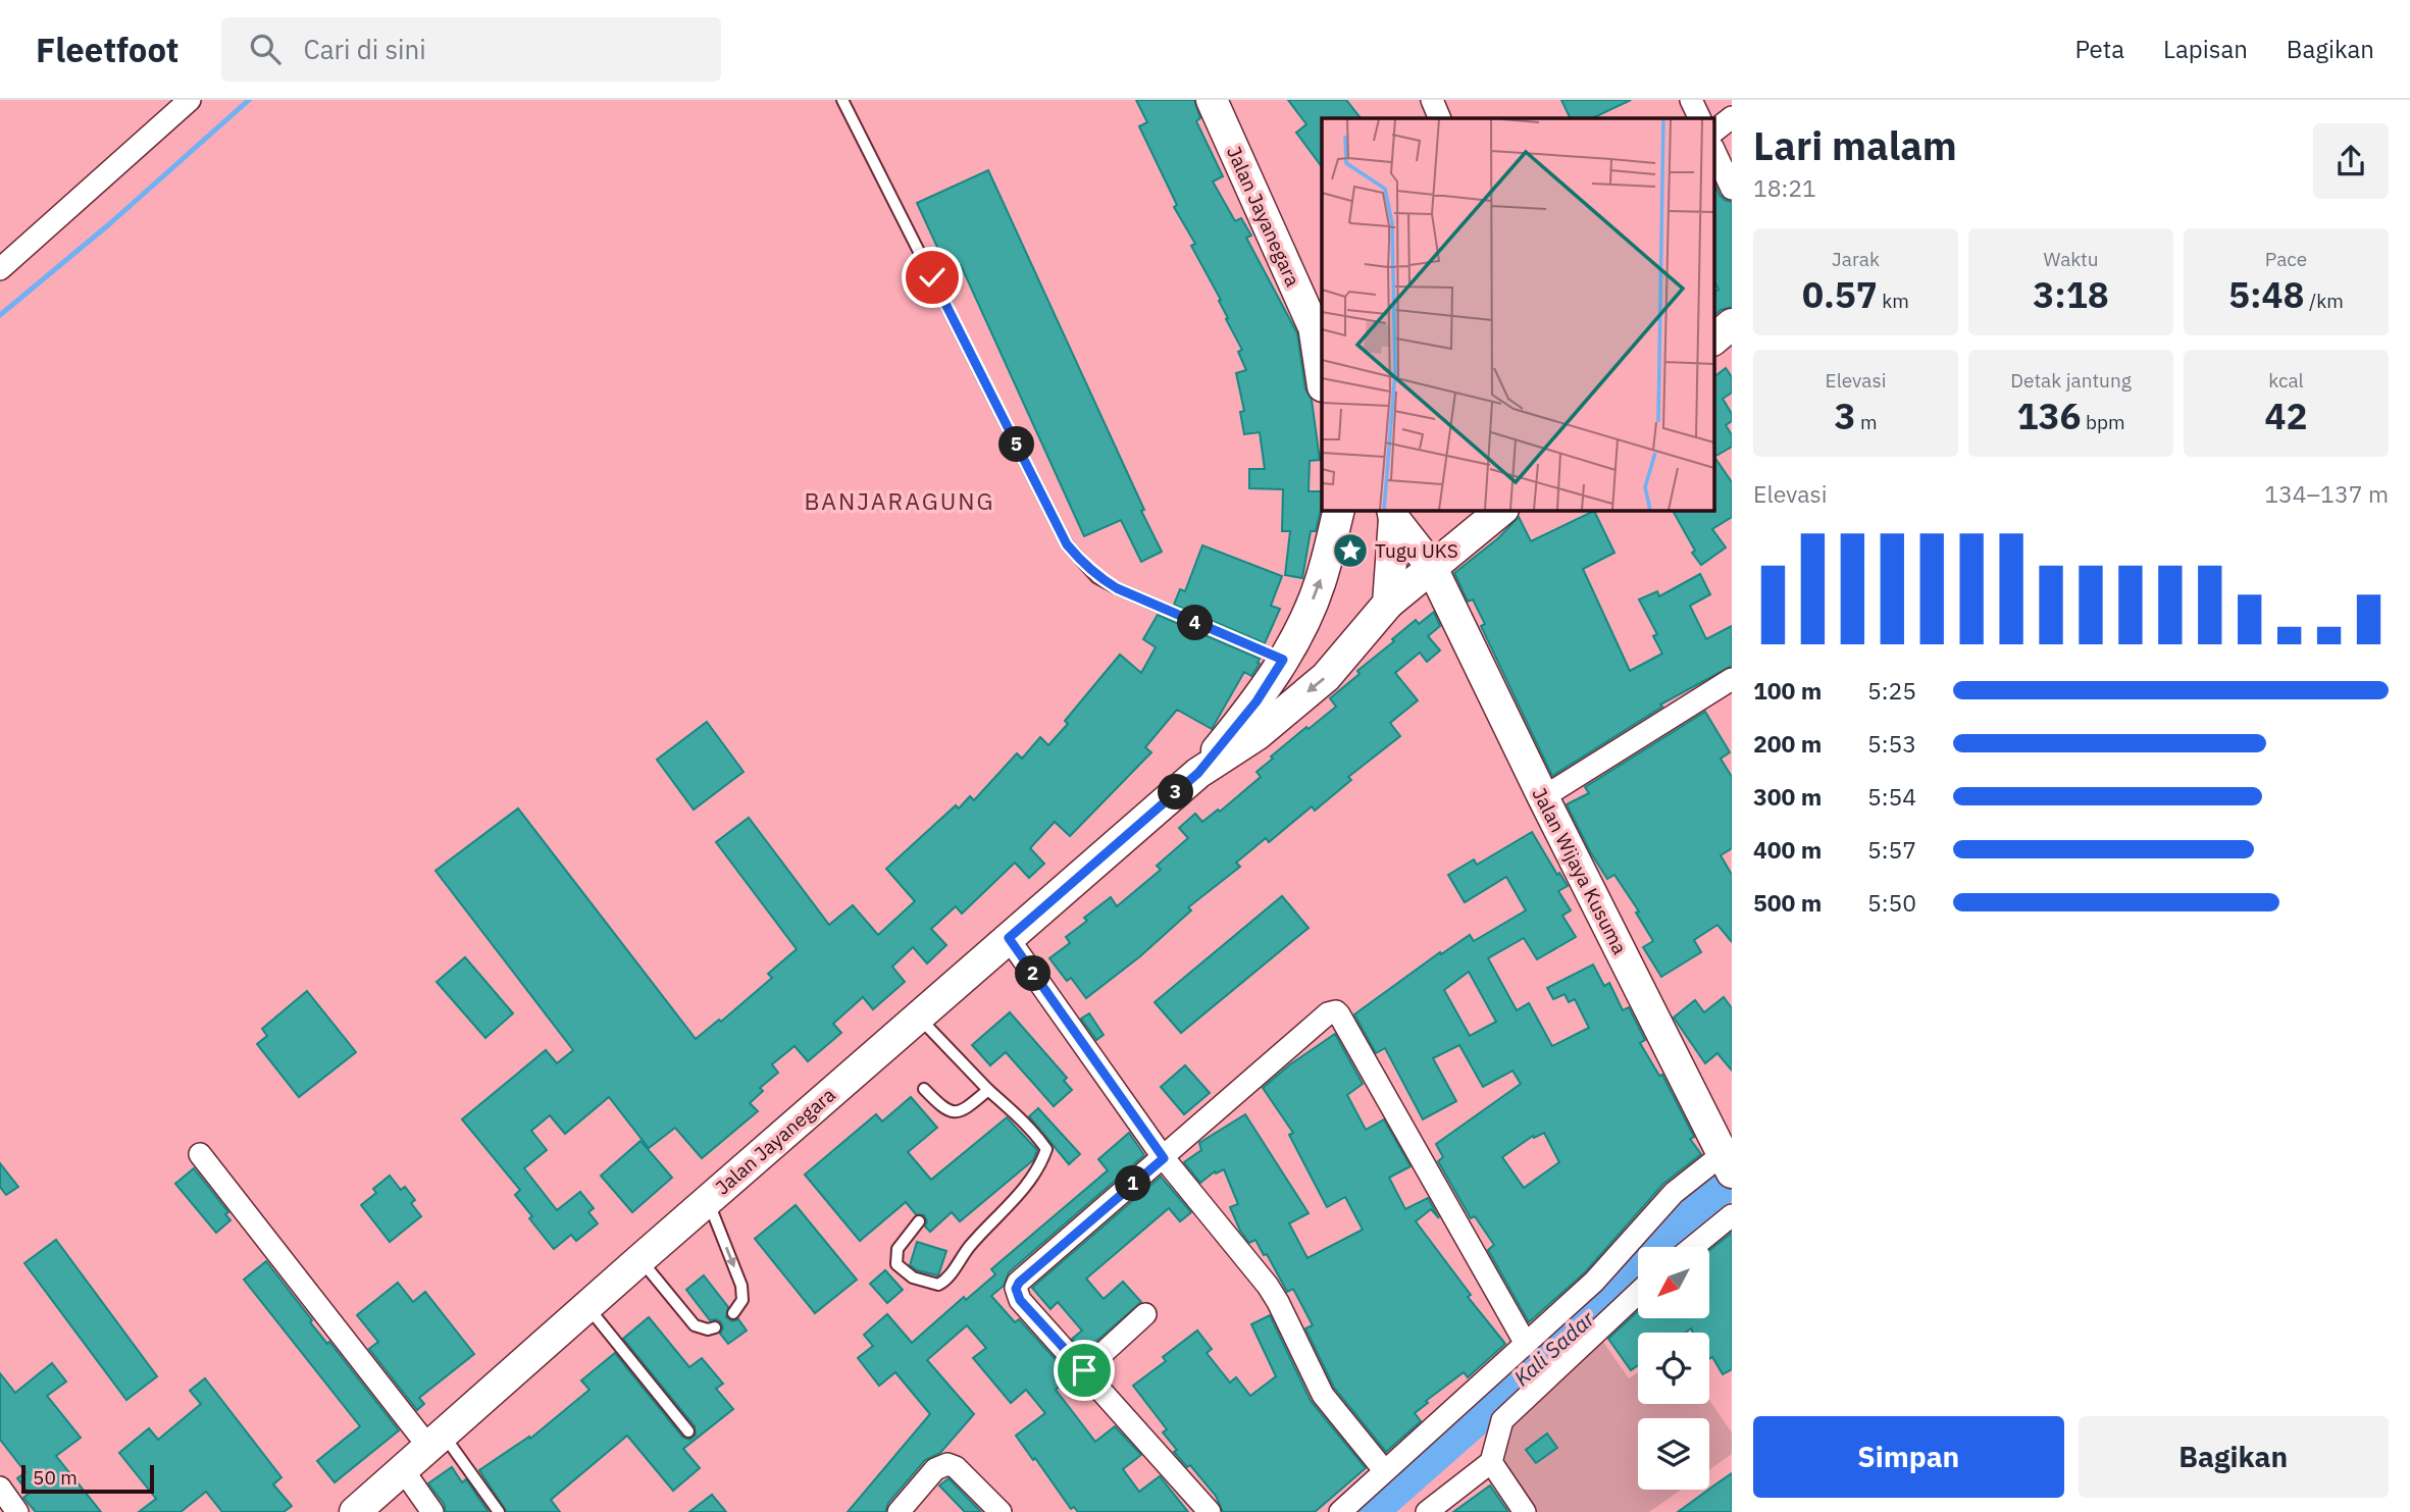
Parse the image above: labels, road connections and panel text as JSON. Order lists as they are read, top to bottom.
{
  "streets": {
    "main road": ["Jalan Jayanegara", "Jalan Wijaya Kusuma"]
  },
  "crossings": [
    ["Jalan Jayanegara", "Jalan Wijaya Kusuma"]
  ],
  "districts": ["BANJARAGUNG"],
  "water": ["Kali Sadar"],
  "places": {
    "place": ["Tugu UKS"]
  },
  "scale_bar": "50 m",
  "north": "bottom left",
  "page": {
    "header": "Fleetfoot",
    "search": "Cari di sini",
    "nav": ["Peta", "Lapisan", "Bagikan"],
    "heading": ["Lari malam", "18:21"],
    "stats": [
      ["Jarak", "0.57 km"],
      ["Waktu", "3:18"],
      ["Pace", "5:48 /km"],
      ["Elevasi", "3 m"],
      ["Detak jantung", "136 bpm"],
      ["kcal", "42"]
    ],
    "pins": [
      "5",
      "4",
      "3",
      "2",
      "1"
    ],
    "chart": ["Elevasi", "134–137 m"],
    "list": [
      {
        "name": "100 m",
        "note": "5:25"
      },
      {
        "name": "200 m",
        "note": "5:53"
      },
      {
        "name": "300 m",
        "note": "5:54"
      },
      {
        "name": "400 m",
        "note": "5:57"
      },
      {
        "name": "500 m",
        "note": "5:50"
      }
    ],
    "buttons": ["Simpan", "Bagikan"],
    "scale": "50 m"
  }
}
